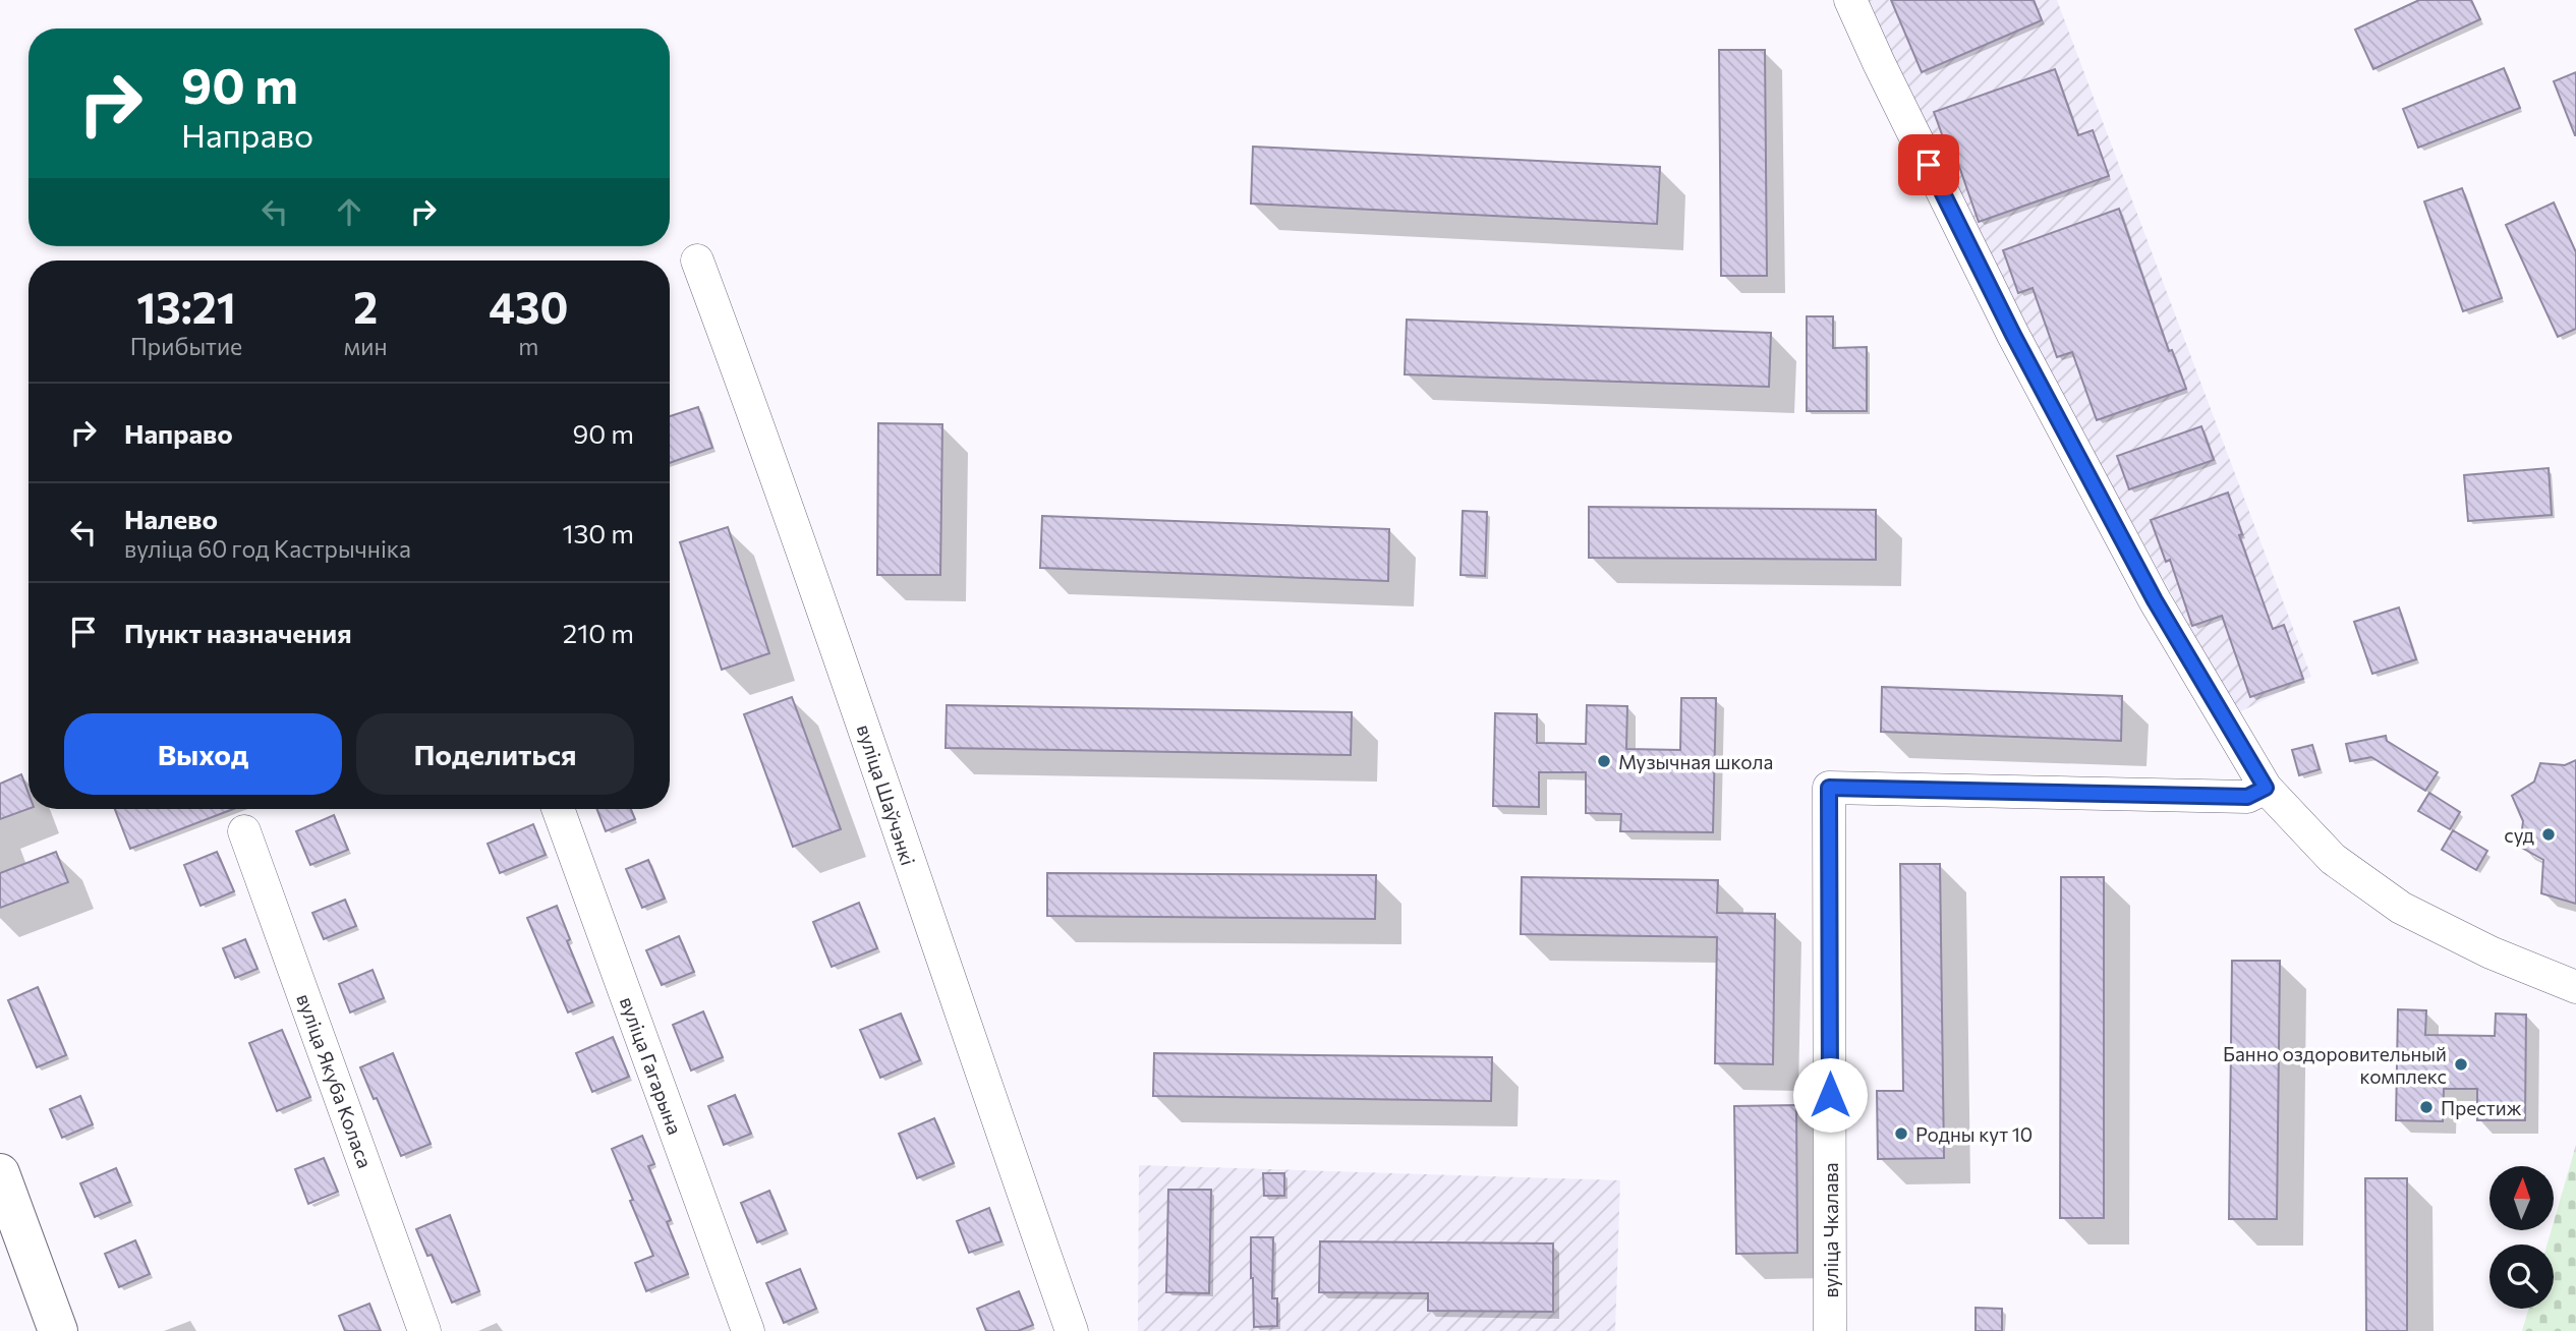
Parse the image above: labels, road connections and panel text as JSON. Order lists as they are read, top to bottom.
{
  "streets": {
    "street": [
      "вуліца Шаўчэнкі",
      "вуліца Гагарына",
      "вуліца Якуба Коласа",
      "вуліца Чкалава"
    ]
  },
  "places": [
    "Музычная школа",
    "суд",
    "Банно оздоровительный комплекс",
    "Престиж",
    "Родны кут 10"
  ],
  "north": "top",
  "page": {
    "turn": ["90 m", "Направо"],
    "eta": [
      "13:21",
      "Прибытие",
      "2",
      "мин",
      "430",
      "m"
    ],
    "list": [
      {
        "name": "Направо",
        "value": "90 m"
      },
      {
        "name": "Налево",
        "note": "вуліца 60 год Кастрычніка",
        "value": "130 m"
      },
      {
        "name": "Пункт назначения",
        "value": "210 m"
      }
    ],
    "buttons": ["Выход", "Поделиться"]
  }
}
